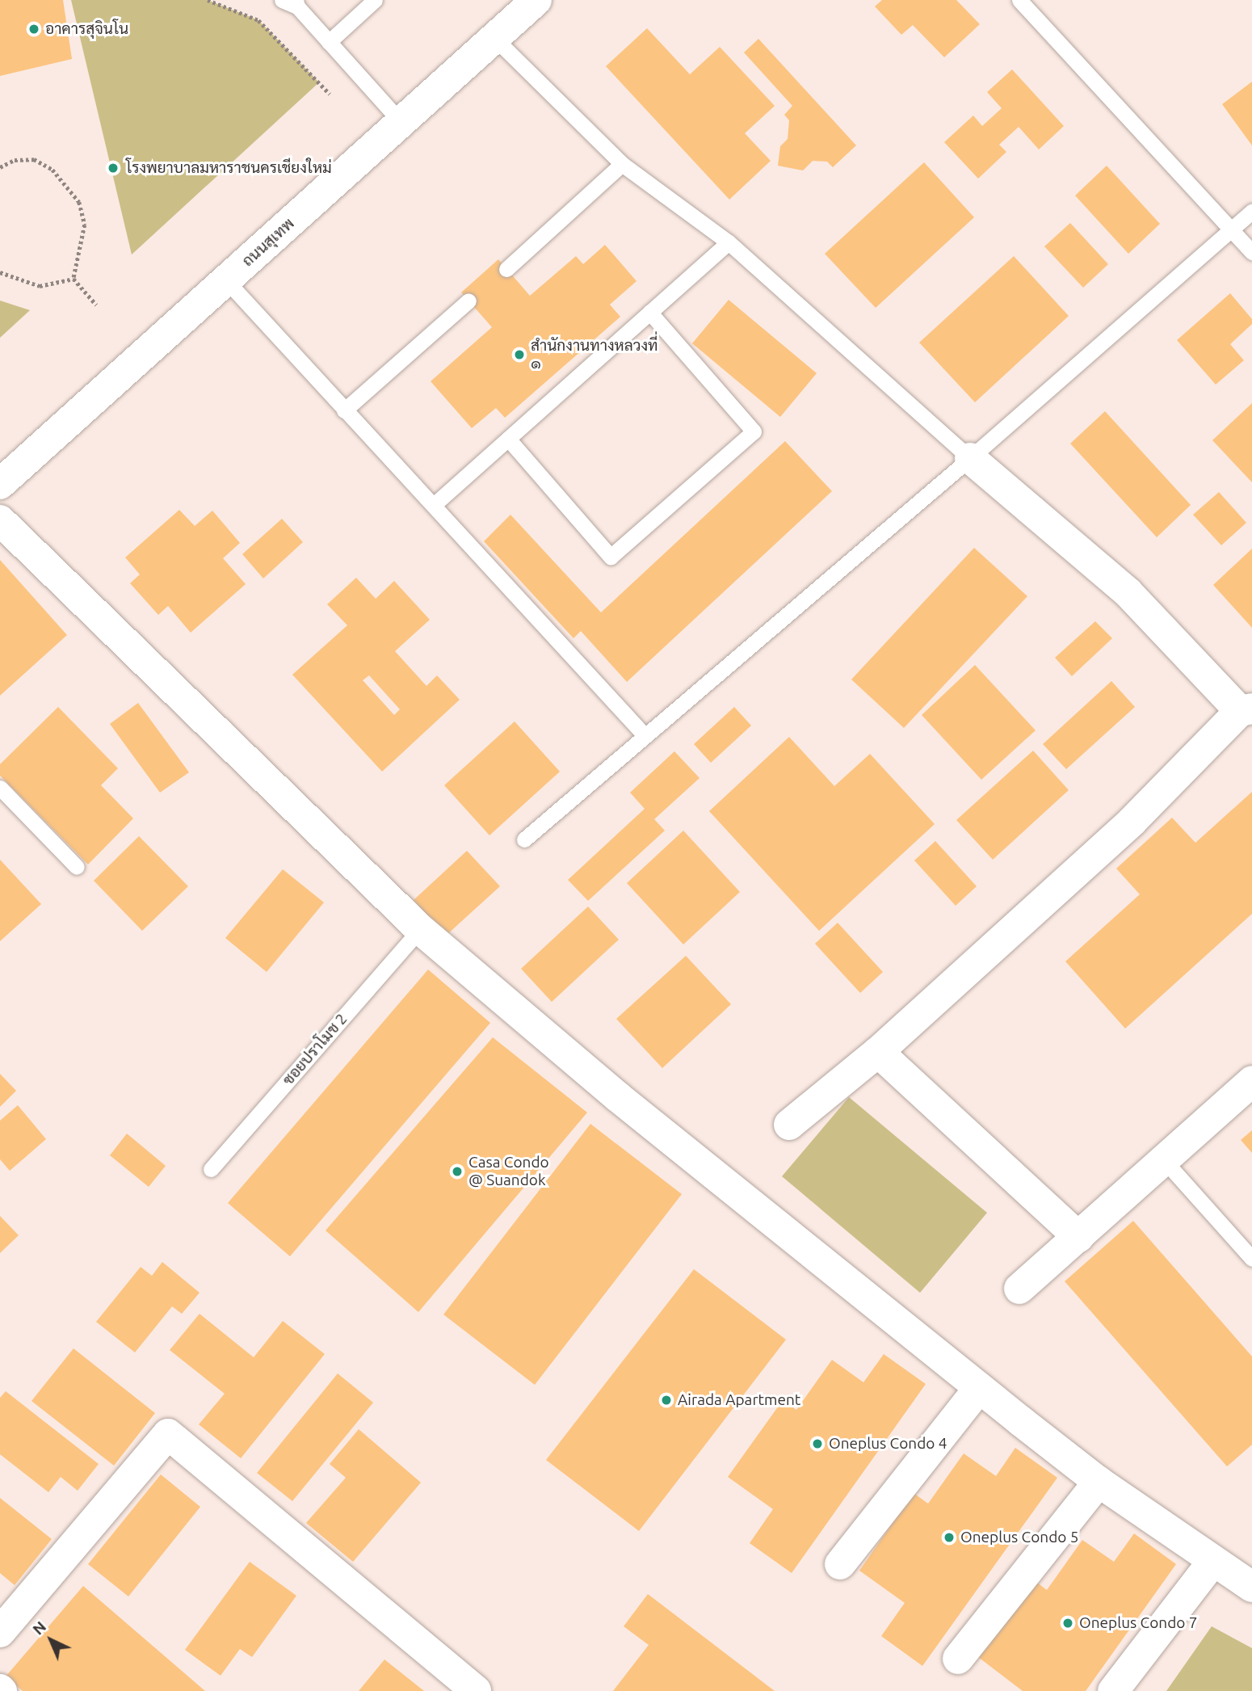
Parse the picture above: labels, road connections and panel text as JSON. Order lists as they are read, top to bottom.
{
  "streets": {
    "street": ["ถนนสุเทพ"],
    "lane": ["ซอยปราโมช 2"]
  },
  "places": [
    "อาคารสุจินโน",
    "โรงพยาบาลมหาราชนครเชียงใหม่",
    "สำนักงานทางหลวงที่ ๑",
    "Casa Condo @ Suandok",
    "Airada Apartment",
    "Oneplus Condo 4",
    "Oneplus Condo 5",
    "Oneplus Condo 7"
  ],
  "north": "top left"
}
